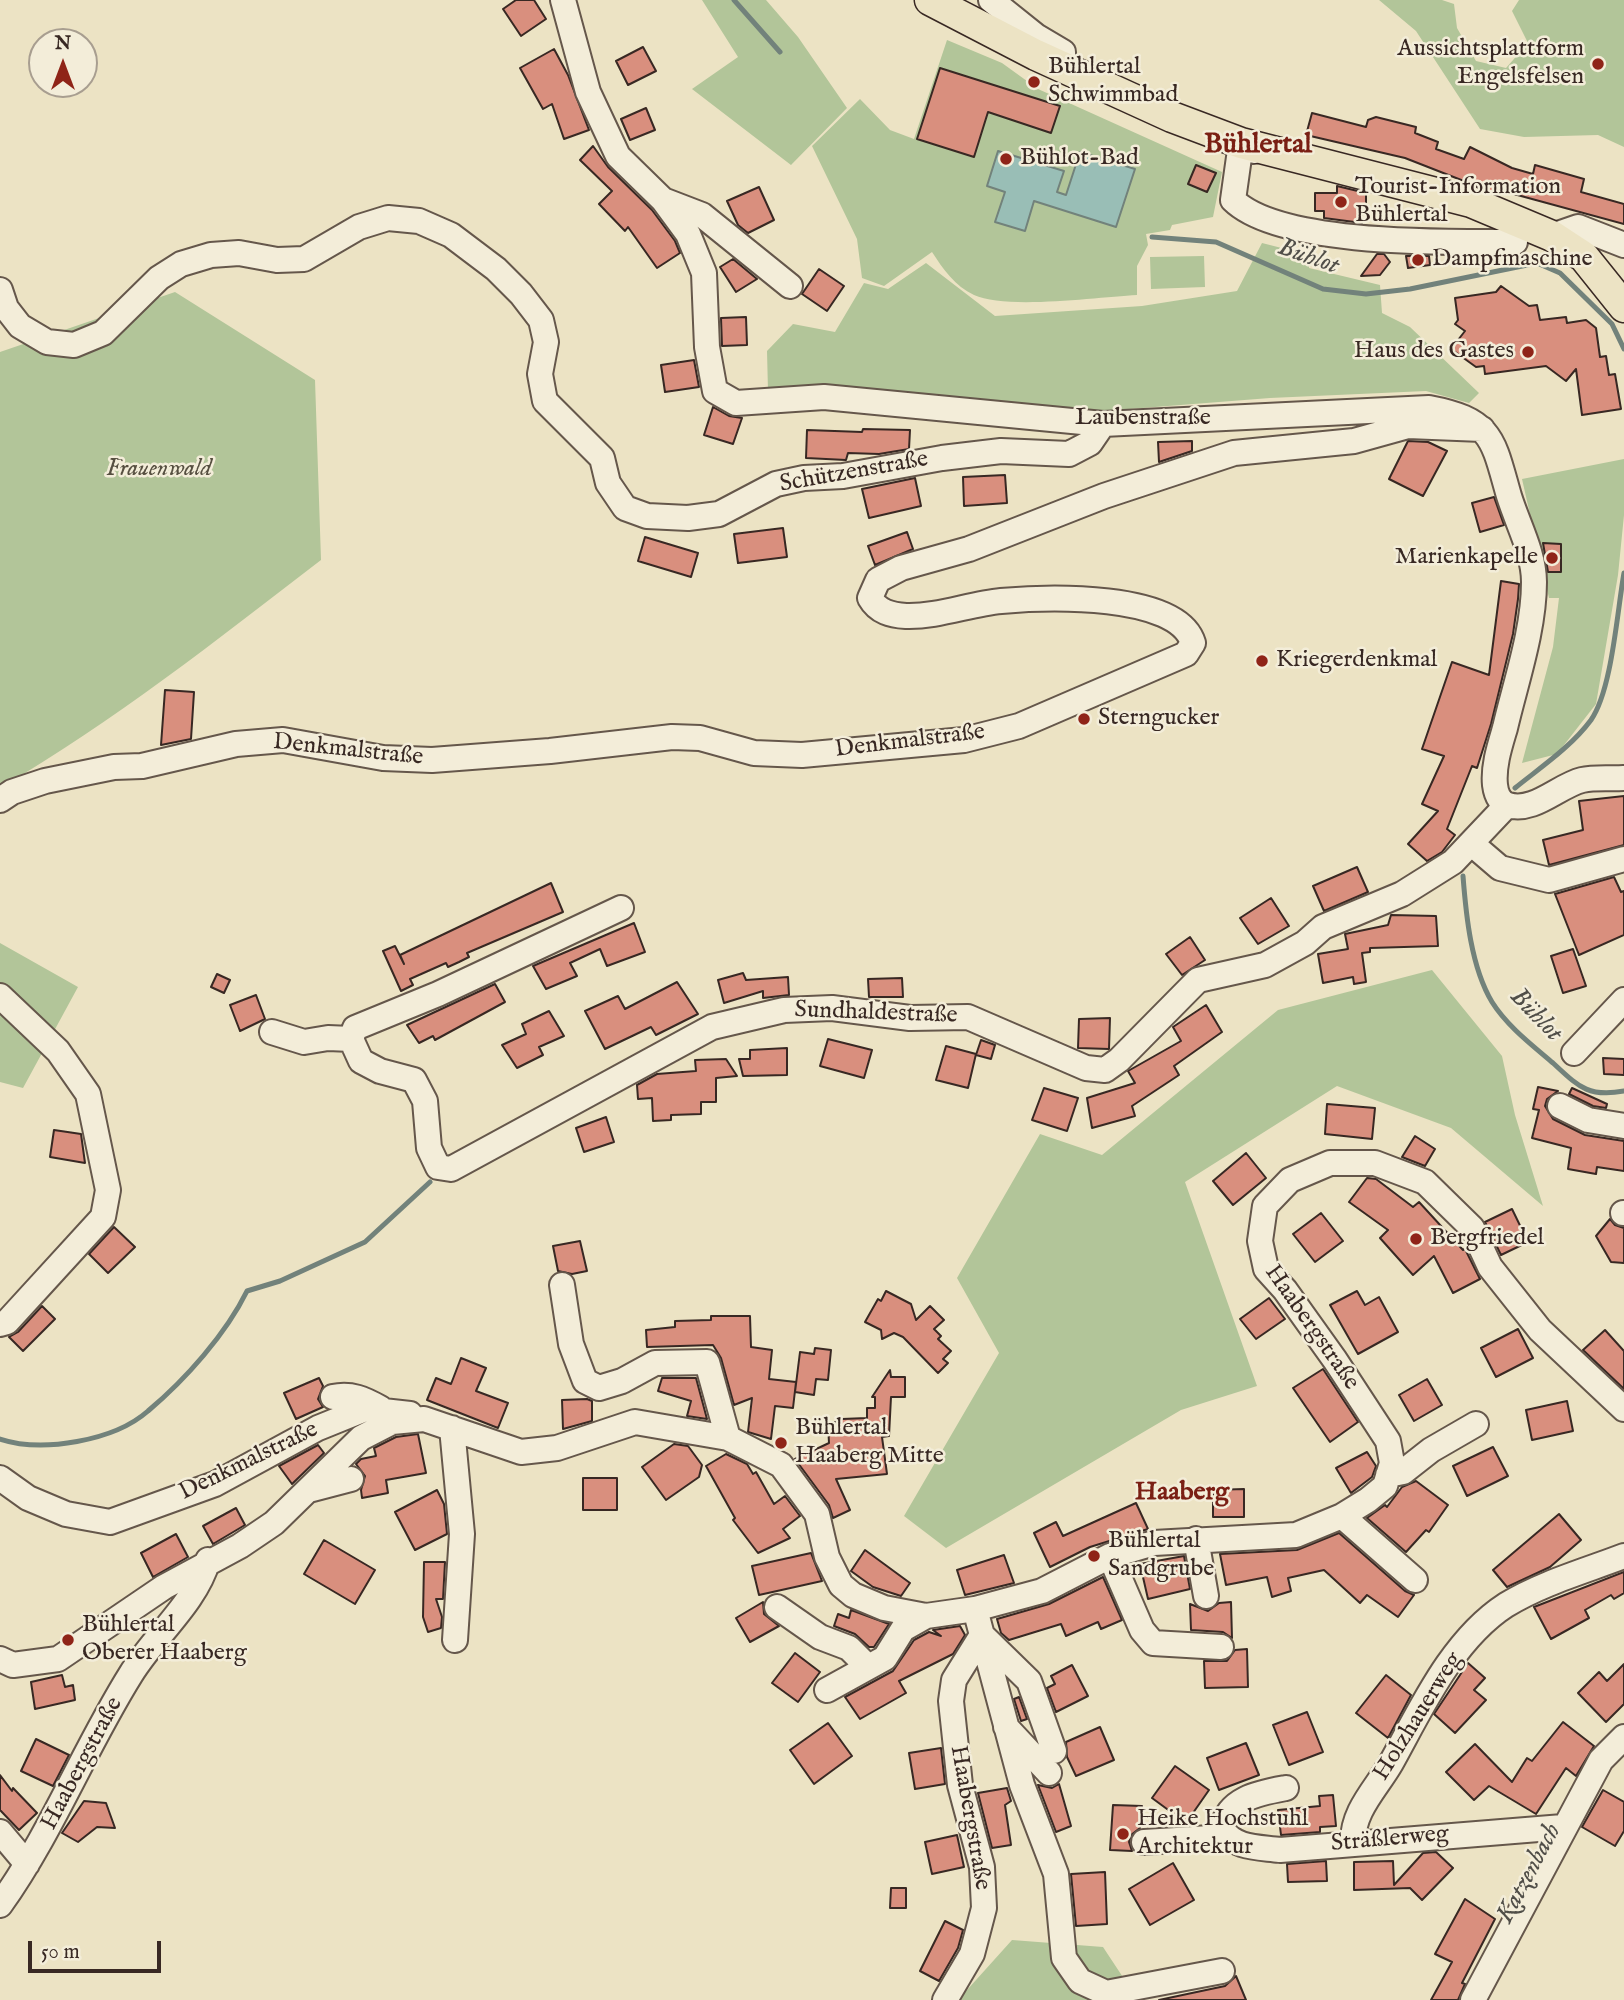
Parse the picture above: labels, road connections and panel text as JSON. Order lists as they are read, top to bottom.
{
  "streets": {
    "street": [
      "Laubenstraße",
      "Schützenstraße",
      "Denkmalstraße",
      "Sundhaldestraße",
      "Haabergstraße",
      "Holzhauerweg",
      "Sträßlerweg"
    ]
  },
  "crossings": [
    ["Laubenstraße", "Schützenstraße"],
    ["Laubenstraße", "Denkmalstraße"],
    ["Holzhauerweg", "Sträßlerweg"]
  ],
  "districts": ["Bühlertal", "Haaberg"],
  "water": ["Bühlot", "Katzenbach"],
  "parks": ["Frauenwald"],
  "places": [
    "Aussichtsplattform Engelsfelsen",
    "Bühlertal Schwimmbad",
    "Bühlot-Bad",
    "Tourist-Information Bühlertal",
    "Dampfmaschine",
    "Haus des Gastes",
    "Marienkapelle",
    "Kriegerdenkmal",
    "Sterngucker",
    "Bergfriedel",
    "Bühlertal Haaberg Mitte",
    "Bühlertal Sandgrube",
    "Bühlertal Oberer Haaberg",
    "Heike Hochstuhl Architektur"
  ],
  "scale_bar": "50 m",
  "north": "top"
}
